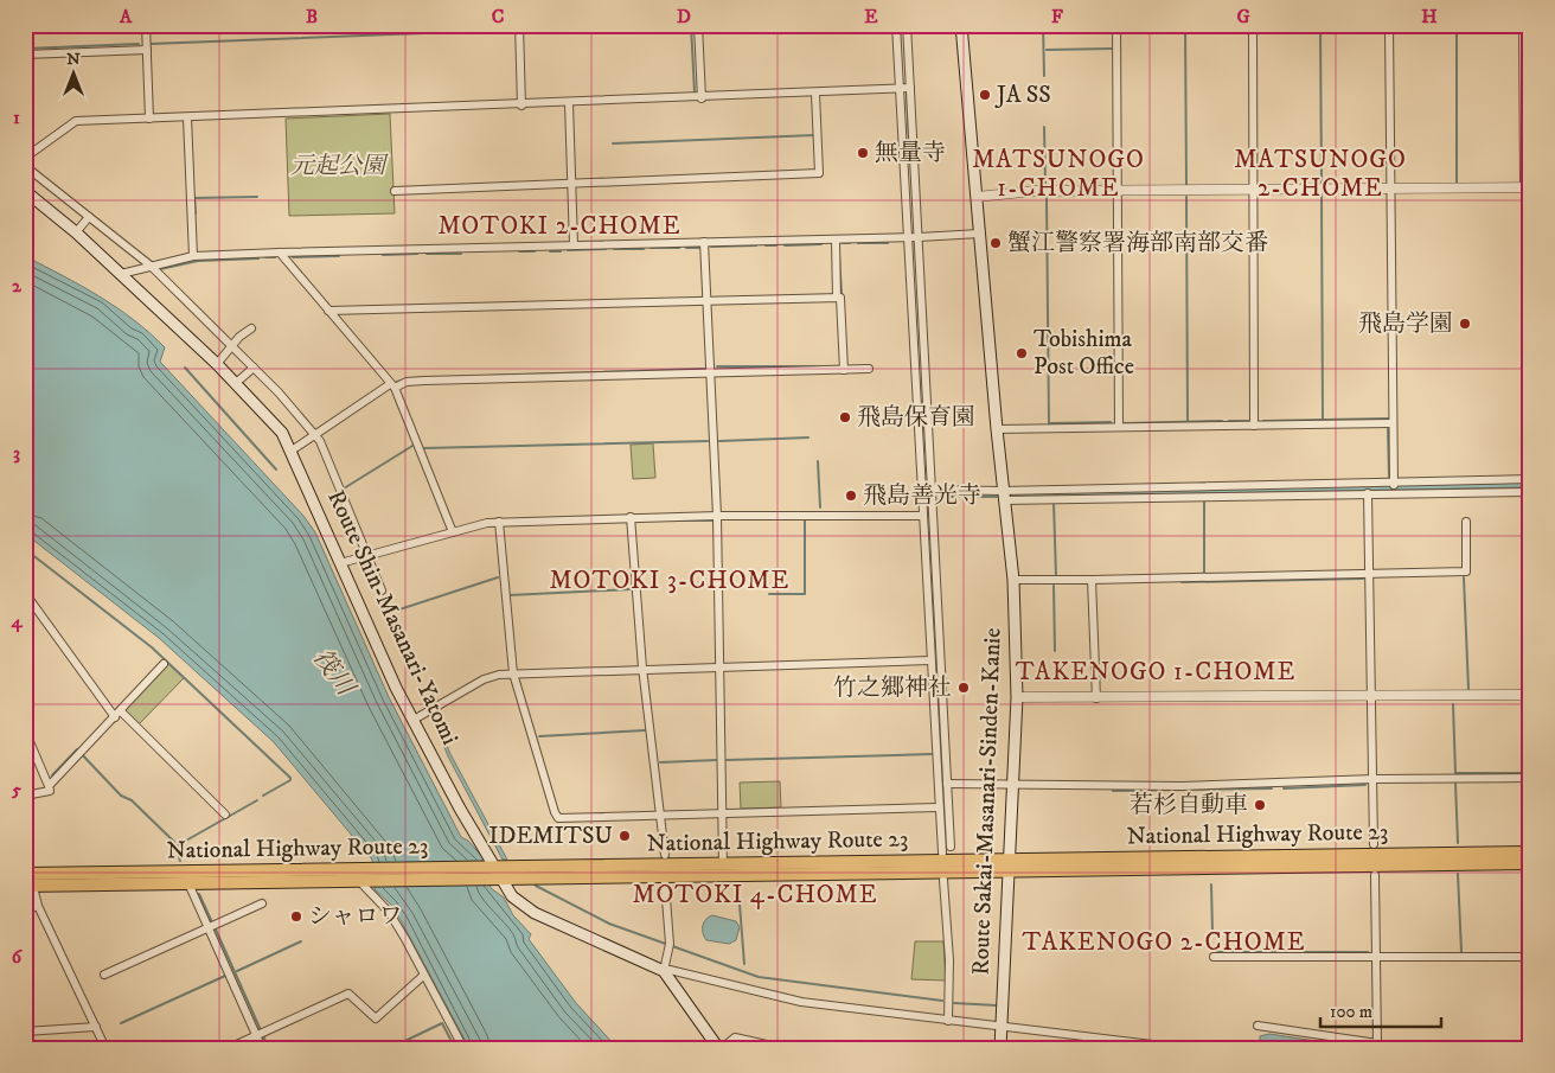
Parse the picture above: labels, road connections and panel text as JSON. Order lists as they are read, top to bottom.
{
  "streets": {
    "highway": ["National Highway Route 23"],
    "main road": ["Route Shin-Masanari-Yatomi", "Route Sakai-Masanari-Sinden-Kanie"]
  },
  "crossings": [
    ["Route Shin-Masanari-Yatomi", "National Highway Route 23"],
    ["Route Sakai-Masanari-Sinden-Kanie", "National Highway Route 23"]
  ],
  "districts": [
    "MATSUNOGO 1-CHOME",
    "MATSUNOGO 2-CHOME",
    "MOTOKI 2-CHOME",
    "MOTOKI 3-CHOME",
    "TAKENOGO 1-CHOME",
    "MOTOKI 4-CHOME",
    "TAKENOGO 2-CHOME"
  ],
  "water": ["筏川"],
  "parks": ["元起公園"],
  "places": [
    "JA SS",
    "無量寺",
    "蟹江警察署海部南部交番",
    "飛島学園",
    "Tobishima Post Office",
    "飛島保育園",
    "飛島善光寺",
    "竹之郷神社",
    "若杉自動車",
    "IDEMITSU",
    "シャロワ"
  ],
  "scale_bar": "100 m",
  "north": "top",
  "grid": {
    "columns": [
      "A",
      "B",
      "C",
      "D",
      "E",
      "F",
      "G",
      "H"
    ],
    "rows": [
      "1",
      "2",
      "3",
      "4",
      "5",
      "6"
    ]
  }
}
